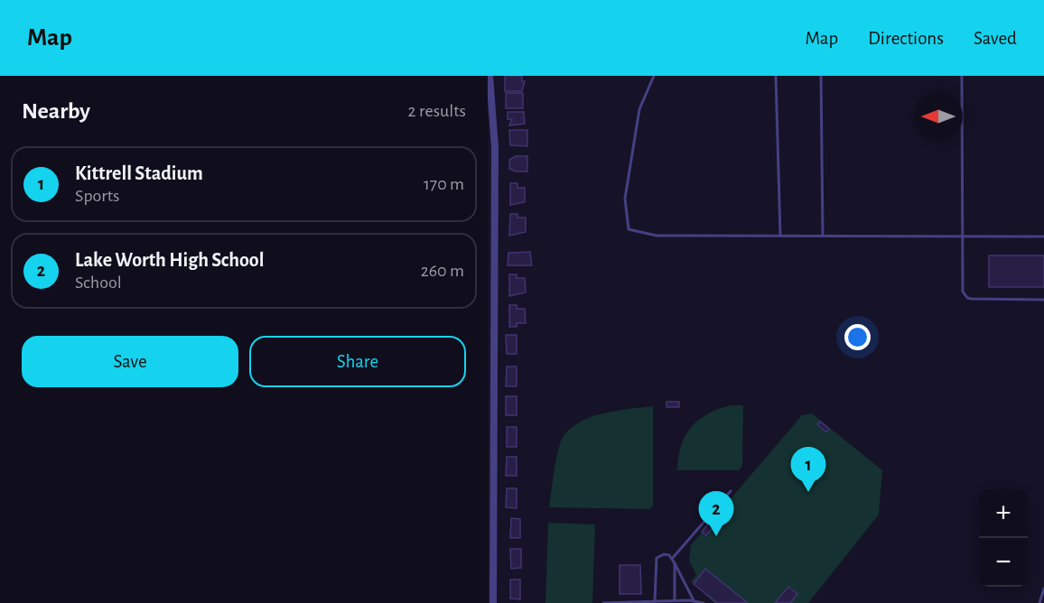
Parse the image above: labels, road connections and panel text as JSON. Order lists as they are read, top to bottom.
{
  "north": "left",
  "page": {
    "header": "Map",
    "nav": ["Map", "Directions", "Saved"],
    "heading": ["Nearby", "2 results"],
    "list": [
      {
        "mark": "1",
        "name": "Kittrell Stadium",
        "note": "Sports",
        "value": "170 m"
      },
      {
        "mark": "2",
        "name": "Lake Worth High School",
        "note": "School",
        "value": "260 m"
      }
    ],
    "buttons": ["Save", "Share"],
    "pins": ["1", "2"],
    "map_buttons": ["+", "−"]
  }
}
